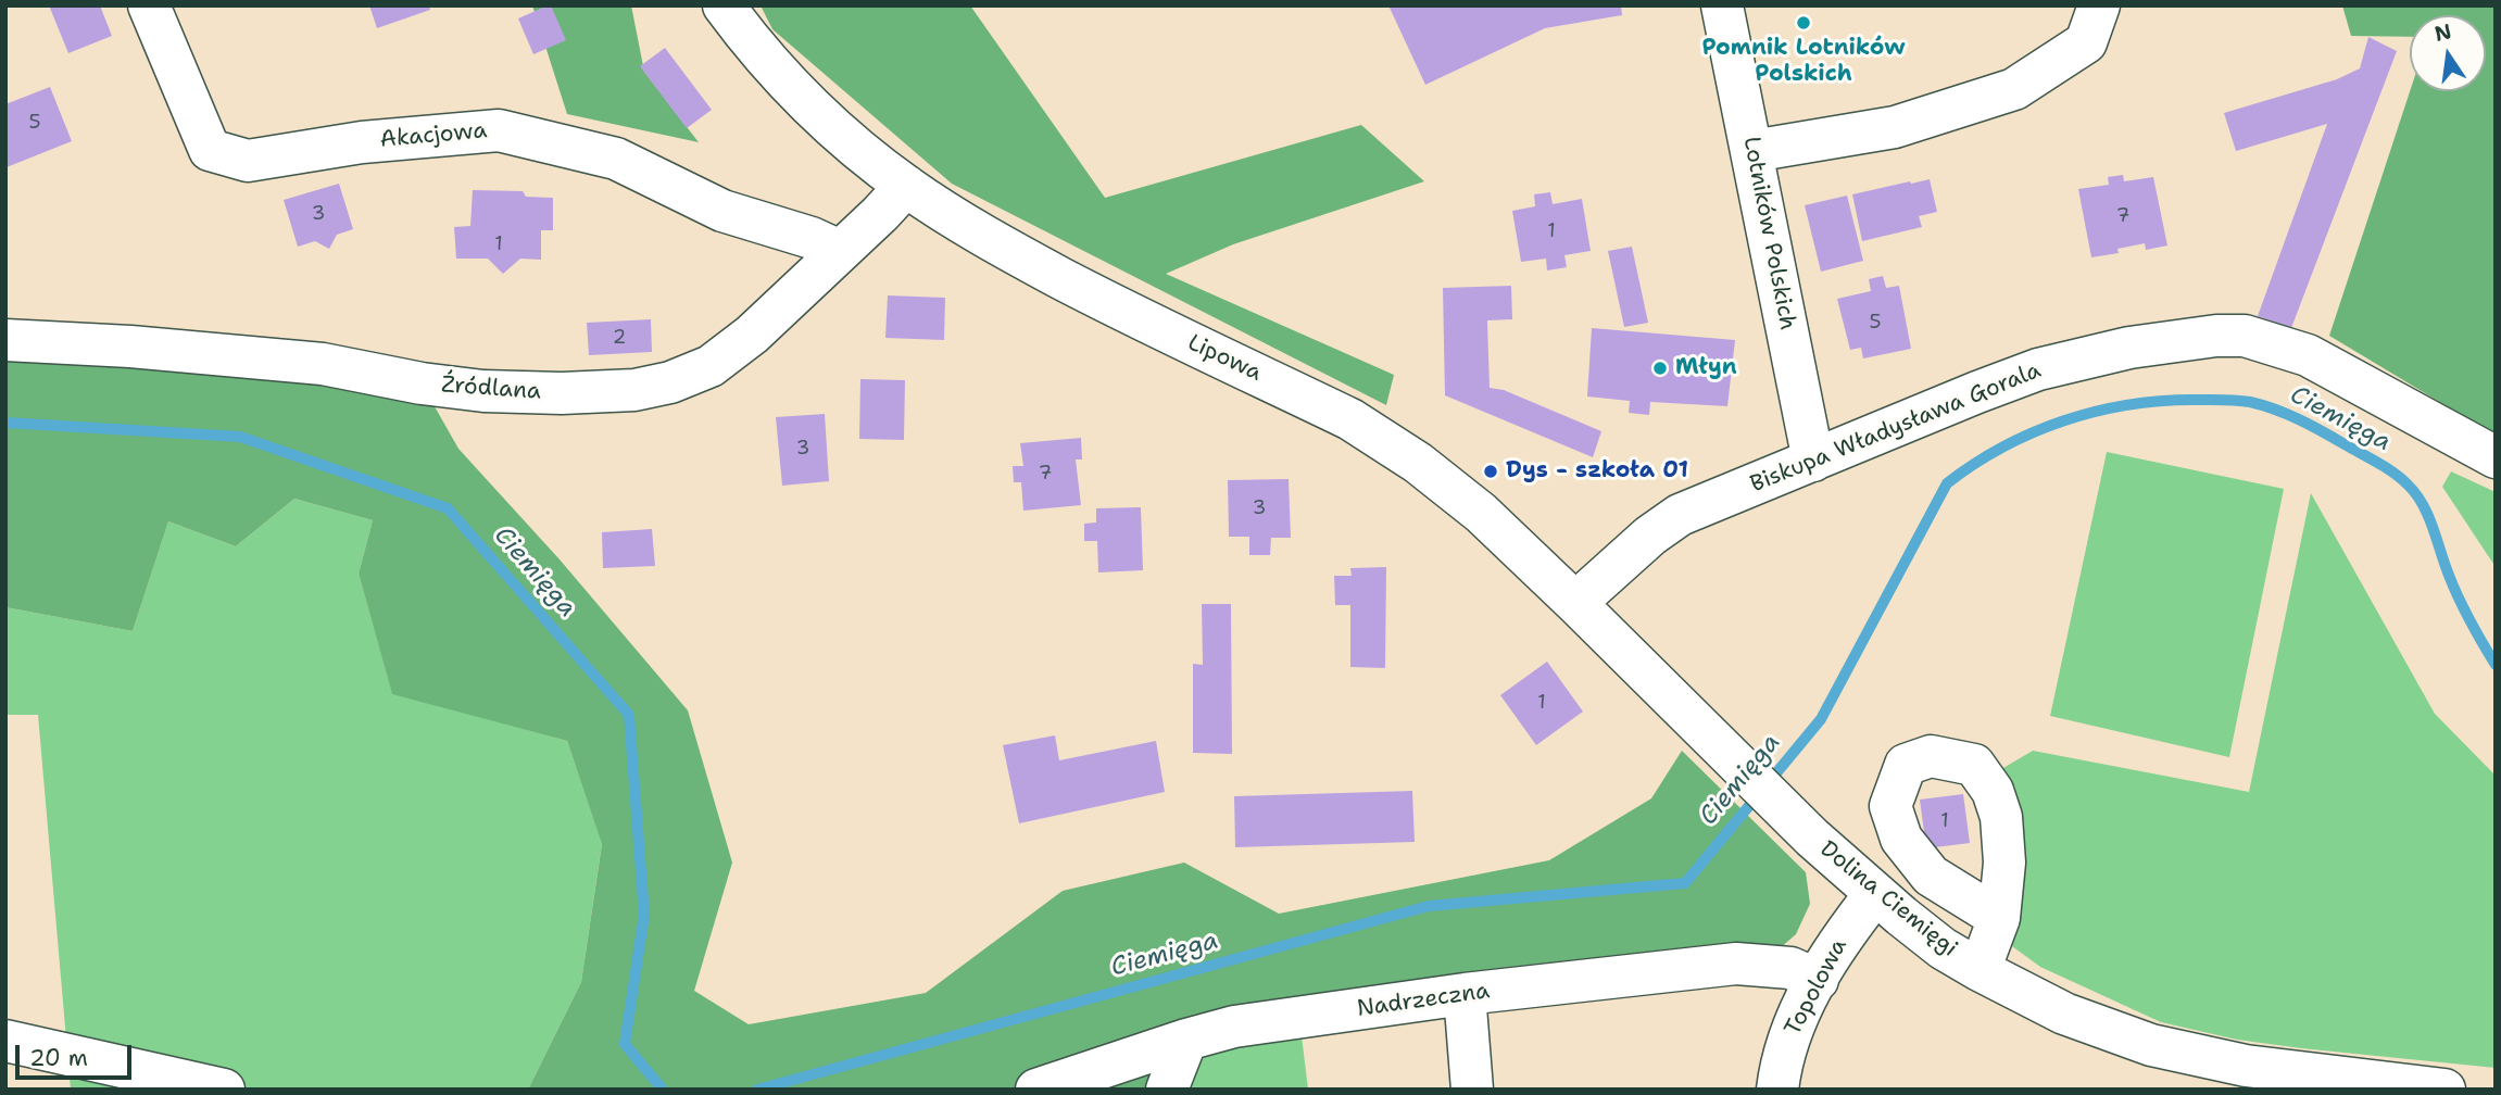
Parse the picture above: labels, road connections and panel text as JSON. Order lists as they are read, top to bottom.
{
  "streets": {
    "street": [
      "Akacjowa",
      "Lotników Polskich",
      "Lipowa",
      "Źródlana",
      "Biskupa Władysława Gorala",
      "Dolina Ciemięgi",
      "Topolowa",
      "Nadrzeczna"
    ]
  },
  "crossings": [
    ["Akacjowa", "Źródlana"],
    ["Lotników Polskich", "Biskupa Władysława Gorala"],
    ["Lipowa", "Źródlana"],
    ["Lipowa", "Biskupa Władysława Gorala"],
    ["Lipowa", "Dolina Ciemięgi"],
    ["Dolina Ciemięgi", "Topolowa"],
    ["Topolowa", "Nadrzeczna"]
  ],
  "water": ["Ciemięga"],
  "places": ["Pomnik Lotników Polskich", "Młyn", "Dys - szkoła 01"],
  "house_numbers": [
    "5",
    "3",
    "7",
    "1",
    "1",
    "5",
    "2",
    "3",
    "7",
    "3",
    "1",
    "1"
  ],
  "scale_bar": "20 m",
  "north": "top"
}
